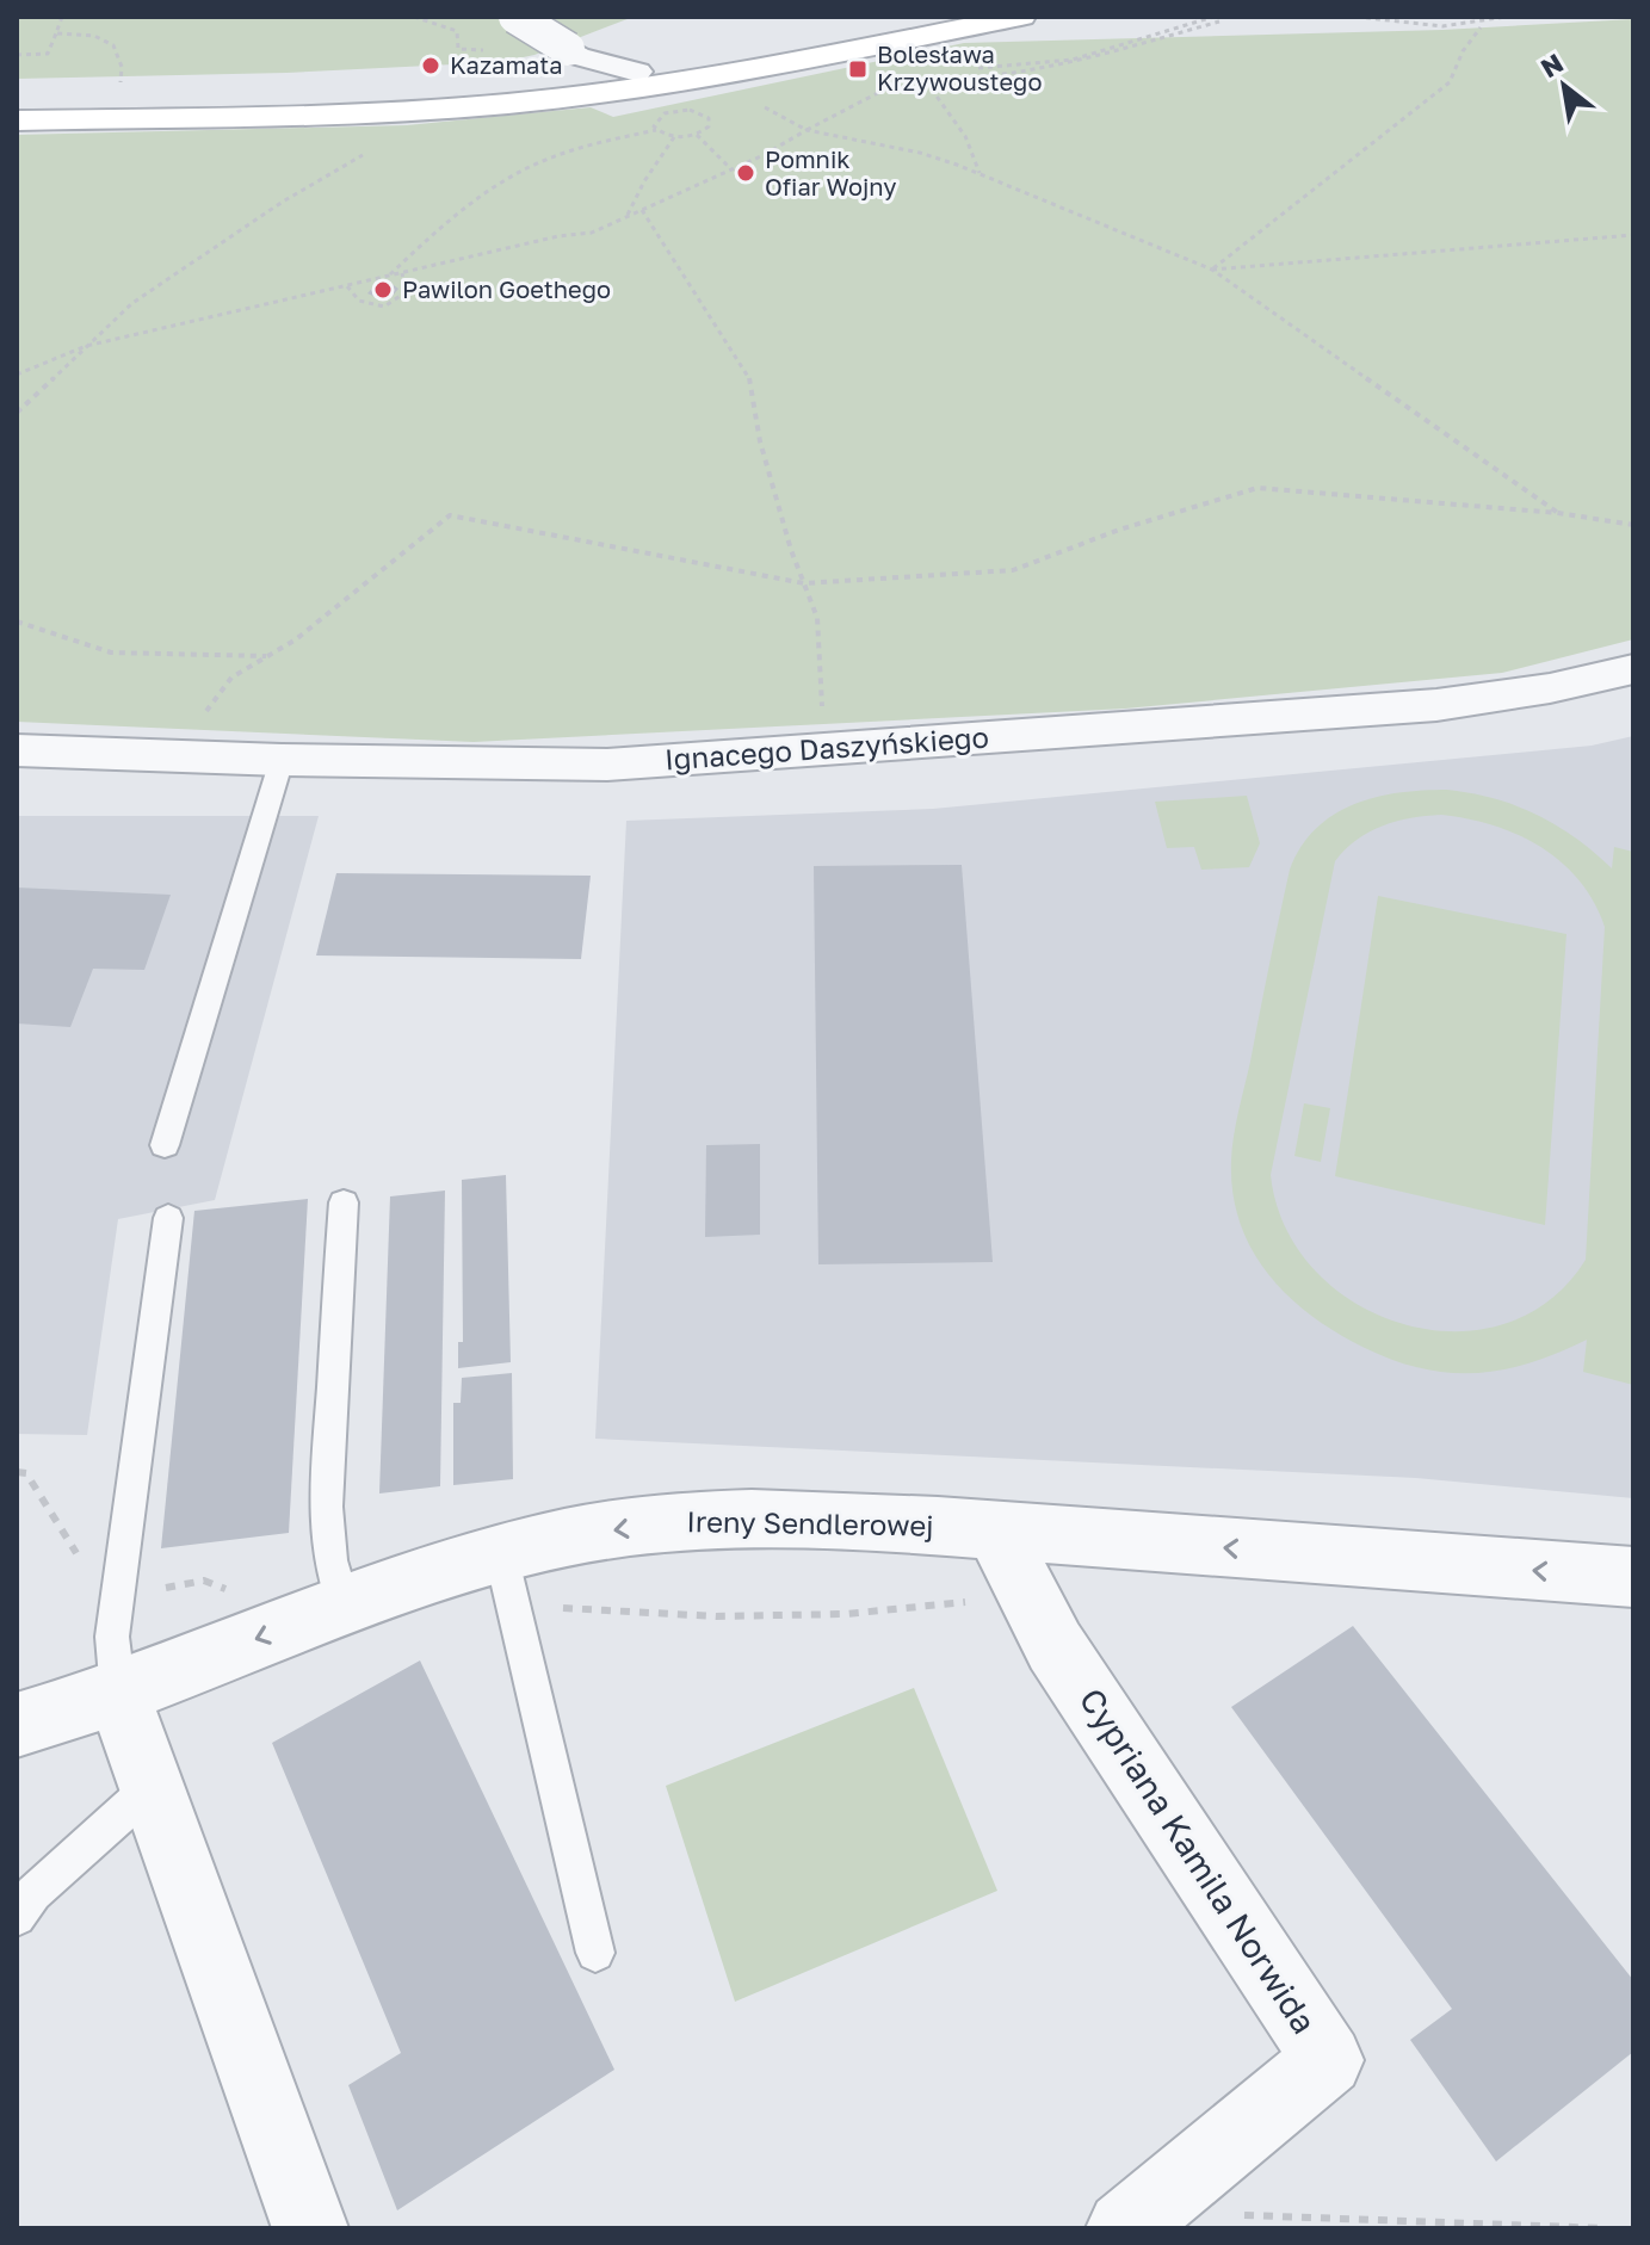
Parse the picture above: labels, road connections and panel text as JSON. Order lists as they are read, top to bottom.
{
  "streets": {
    "street": ["Ignacego Daszyńskiego", "Ireny Sendlerowej", "Cypriana Kamila Norwida"]
  },
  "crossings": [
    ["Ireny Sendlerowej", "Cypriana Kamila Norwida"]
  ],
  "one_way": ["Ireny Sendlerowej"],
  "places": {
    "other": ["Kazamata", "Pomnik Ofiar Wojny", "Pawilon Goethego"],
    "transit": ["Bolesława Krzywoustego"]
  },
  "north": "top left"
}
